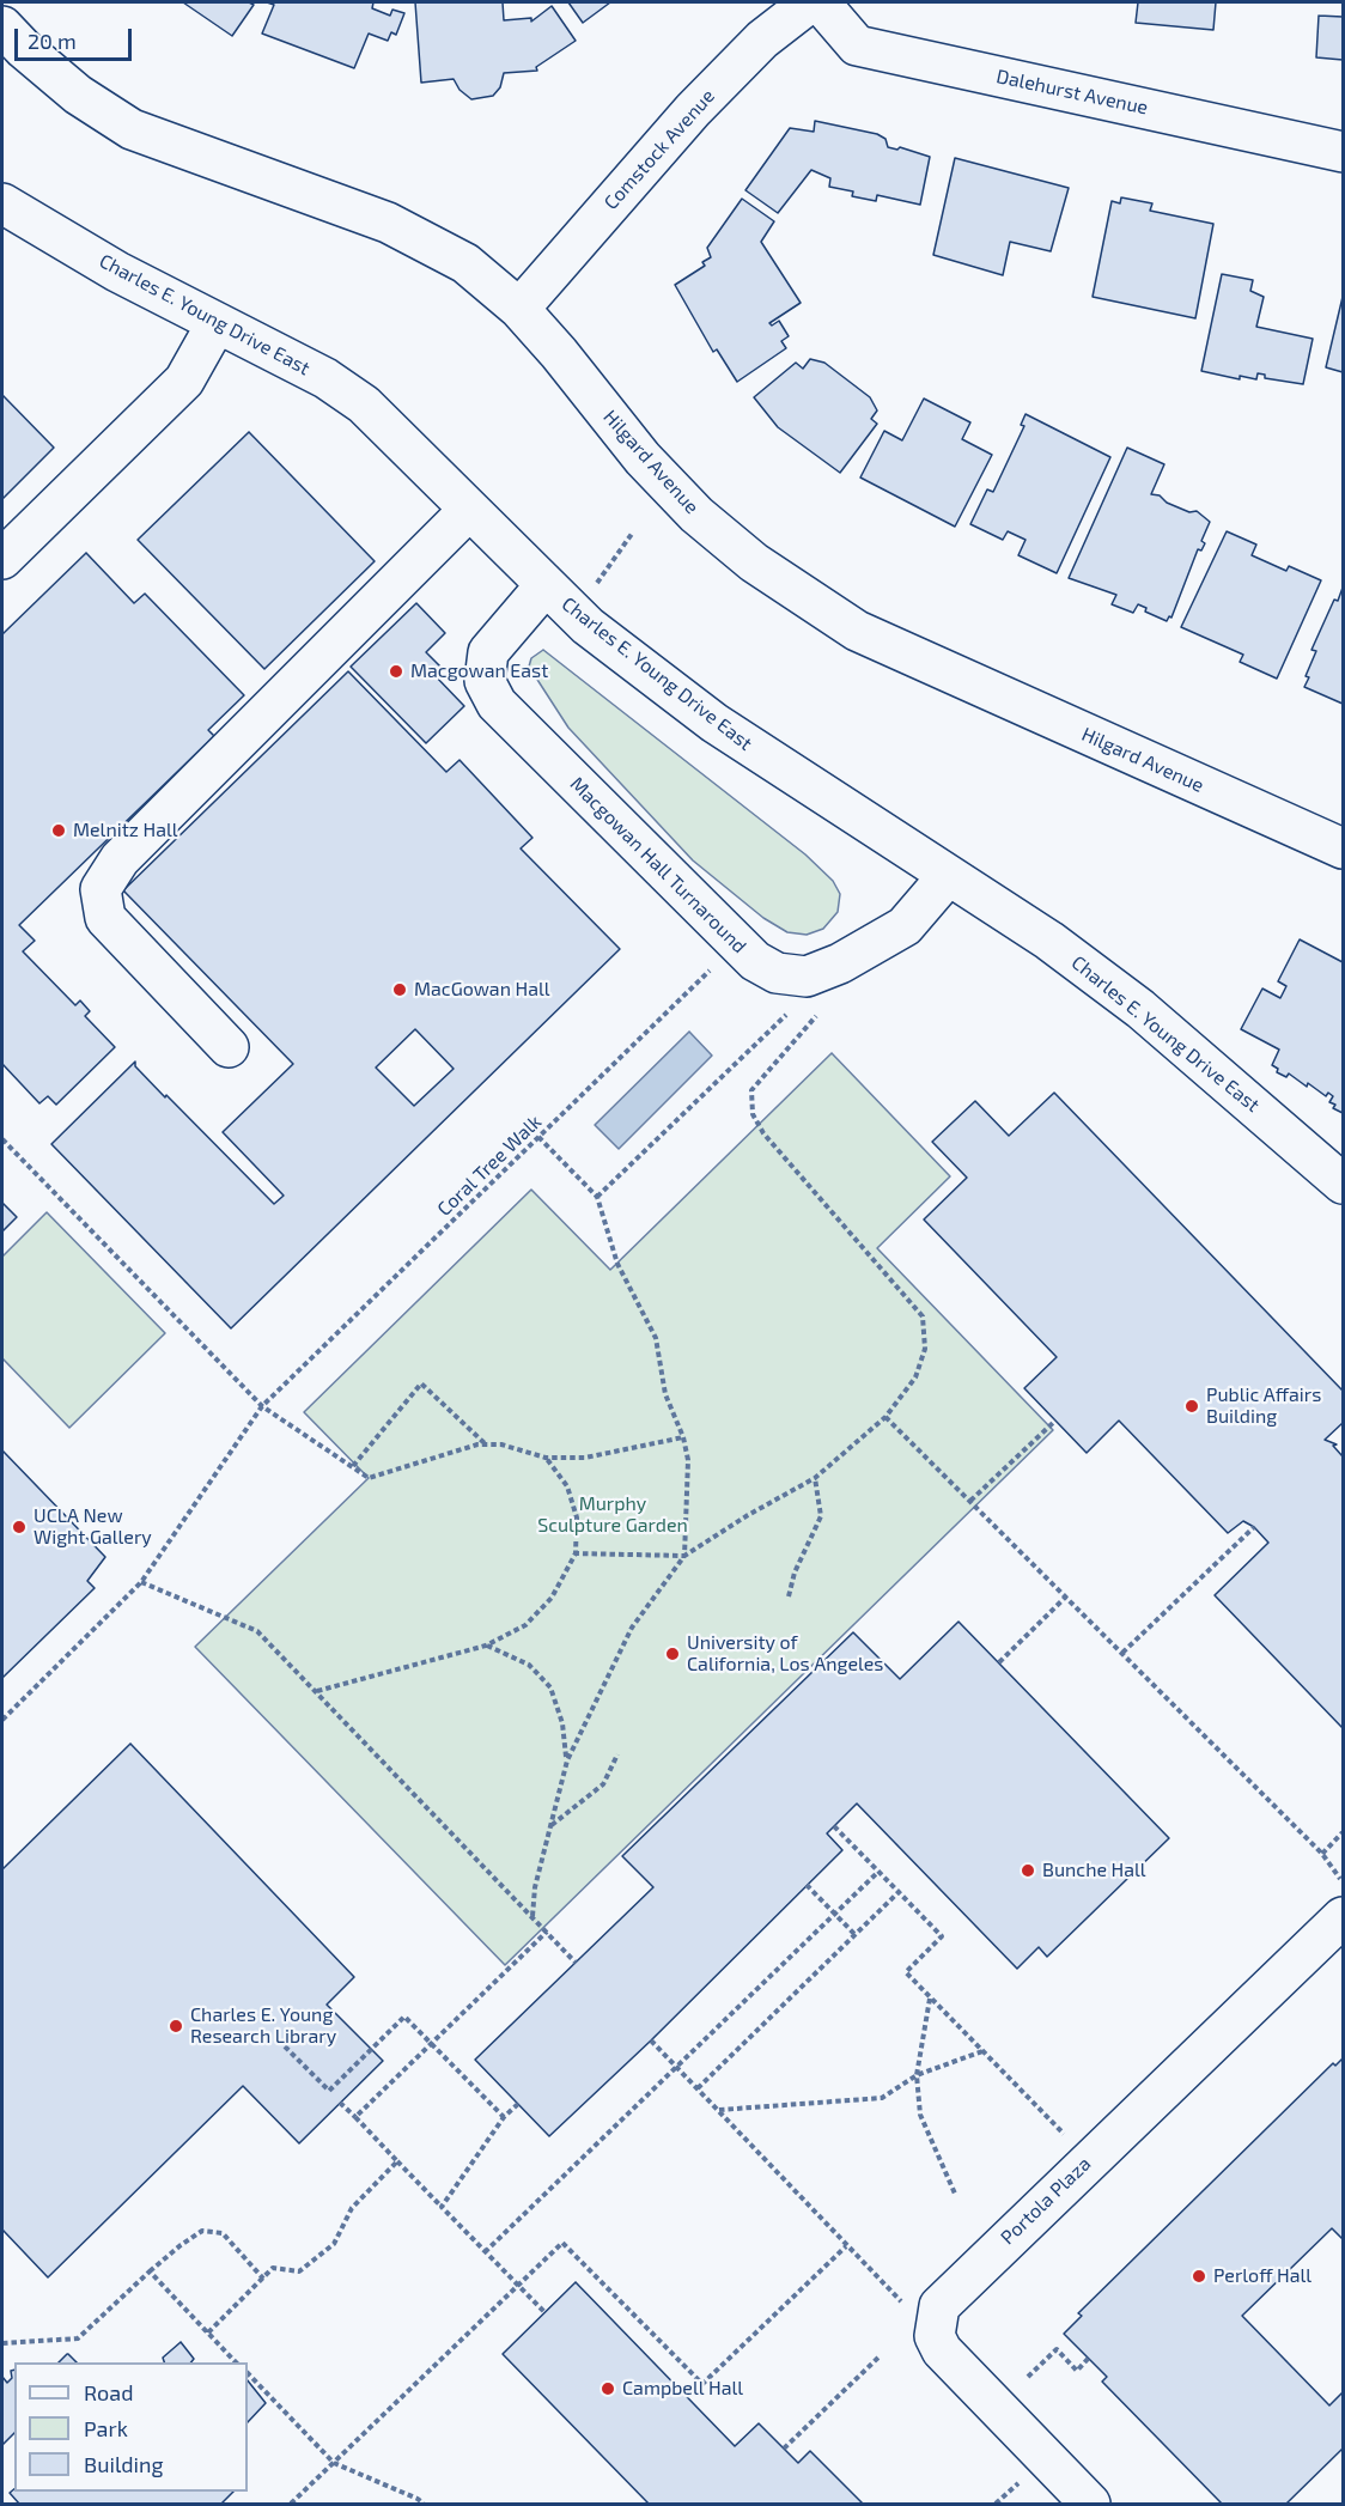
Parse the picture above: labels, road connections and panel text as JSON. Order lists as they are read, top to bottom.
{
  "streets": {
    "street": [
      "Dalehurst Avenue",
      "Comstock Avenue",
      "Charles E. Young Drive East",
      "Hilgard Avenue",
      "Macgowan Hall Turnaround",
      "Portola Plaza"
    ],
    "path": ["Coral Tree Walk"]
  },
  "crossings": [
    ["Comstock Avenue", "Hilgard Avenue"],
    ["Charles E. Young Drive East", "Macgowan Hall Turnaround"],
    ["Macgowan Hall Turnaround", "Coral Tree Walk"]
  ],
  "parks": ["Murphy Sculpture Garden"],
  "places": [
    "Macgowan East",
    "Melnitz Hall",
    "MacGowan Hall",
    "Public Affairs Building",
    "UCLA New Wight Gallery",
    "University of California, Los Angeles",
    "Bunche Hall",
    "Charles E. Young Research Library",
    "Perloff Hall",
    "Campbell Hall"
  ],
  "legend": ["Road", "Park", "Building"],
  "scale_bar": "20 m"
}
